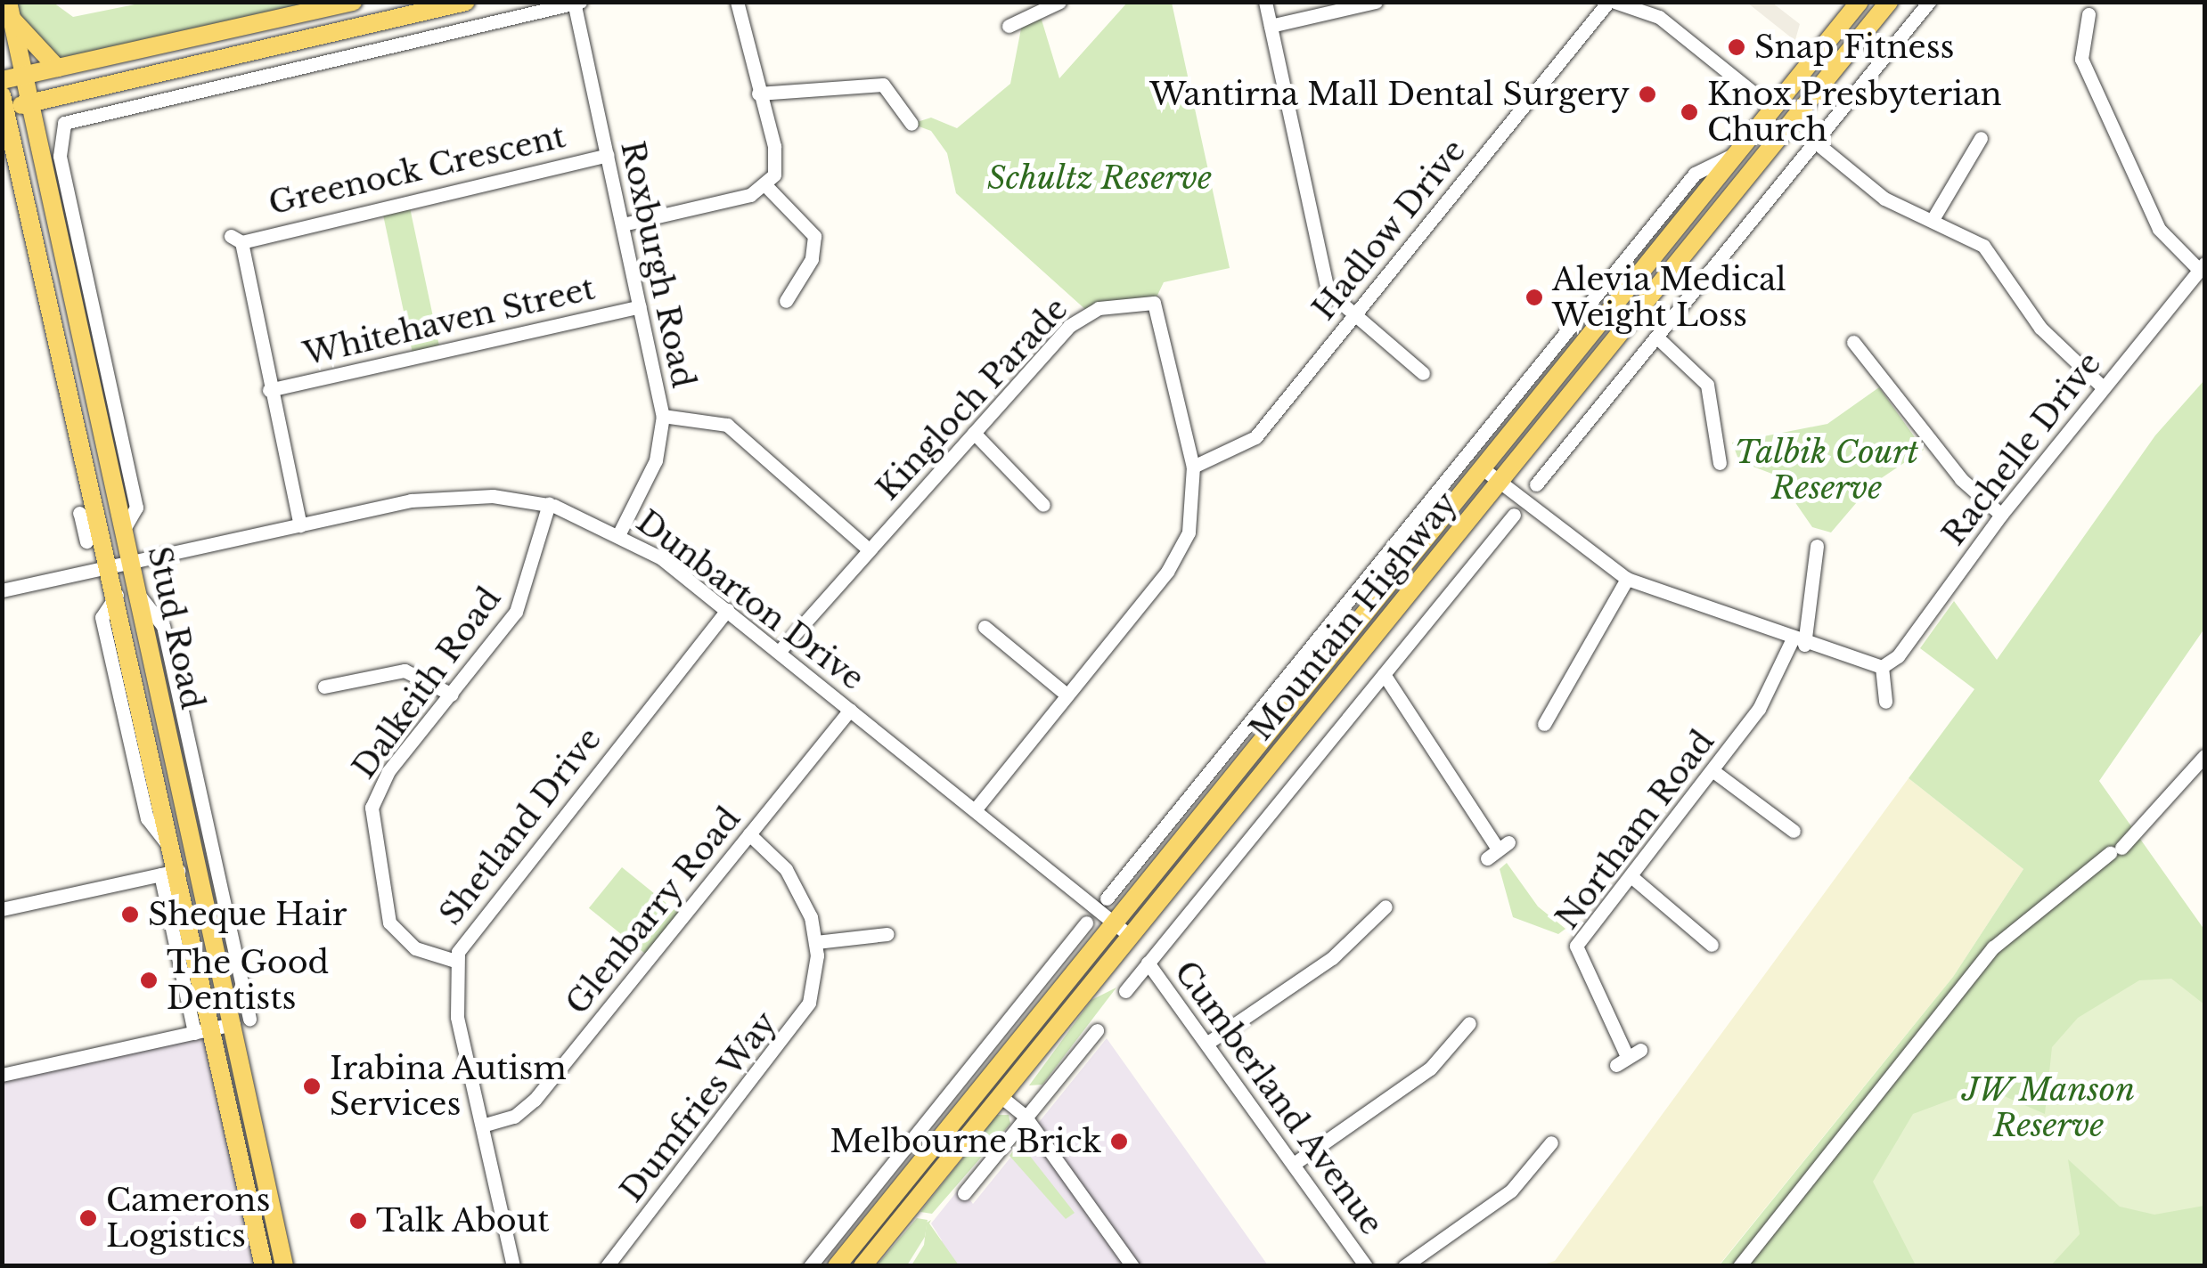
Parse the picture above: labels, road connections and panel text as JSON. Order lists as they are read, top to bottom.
{
  "streets": {
    "main road": ["Mountain Highway", "Stud Road"],
    "street": [
      "Greenock Crescent",
      "Hadlow Drive",
      "Roxburgh Road",
      "Whitehaven Street",
      "Kingloch Parade",
      "Rachelle Drive",
      "Dunbarton Drive",
      "Dalkeith Road",
      "Shetland Drive",
      "Northam Road",
      "Glenbarry Road",
      "Cumberland Avenue",
      "Dumfries Way"
    ]
  },
  "crossings": [
    ["Greenock Crescent", "Roxburgh Road"],
    ["Greenock Crescent", "Whitehaven Street"],
    ["Greenock Crescent", "Dunbarton Drive"],
    ["Hadlow Drive", "Kingloch Parade"],
    ["Roxburgh Road", "Whitehaven Street"],
    ["Roxburgh Road", "Dunbarton Drive"],
    ["Kingloch Parade", "Dunbarton Drive"],
    ["Dunbarton Drive", "Mountain Highway"],
    ["Dunbarton Drive", "Stud Road"],
    ["Dunbarton Drive", "Dalkeith Road"],
    ["Dunbarton Drive", "Shetland Drive"],
    ["Dunbarton Drive", "Glenbarry Road"],
    ["Dalkeith Road", "Shetland Drive"],
    ["Shetland Drive", "Glenbarry Road"],
    ["Glenbarry Road", "Dumfries Way"]
  ],
  "parks": ["Schultz Reserve", "Talbik Court Reserve", "JW Manson Reserve"],
  "places": [
    "Snap Fitness",
    "Wantirna Mall Dental Surgery",
    "Knox Presbyterian Church",
    "Alevia Medical Weight Loss",
    "Sheque Hair",
    "The Good Dentists",
    "Irabina Autism Services",
    "Melbourne Brick",
    "Camerons Logistics",
    "Talk About"
  ]
}
